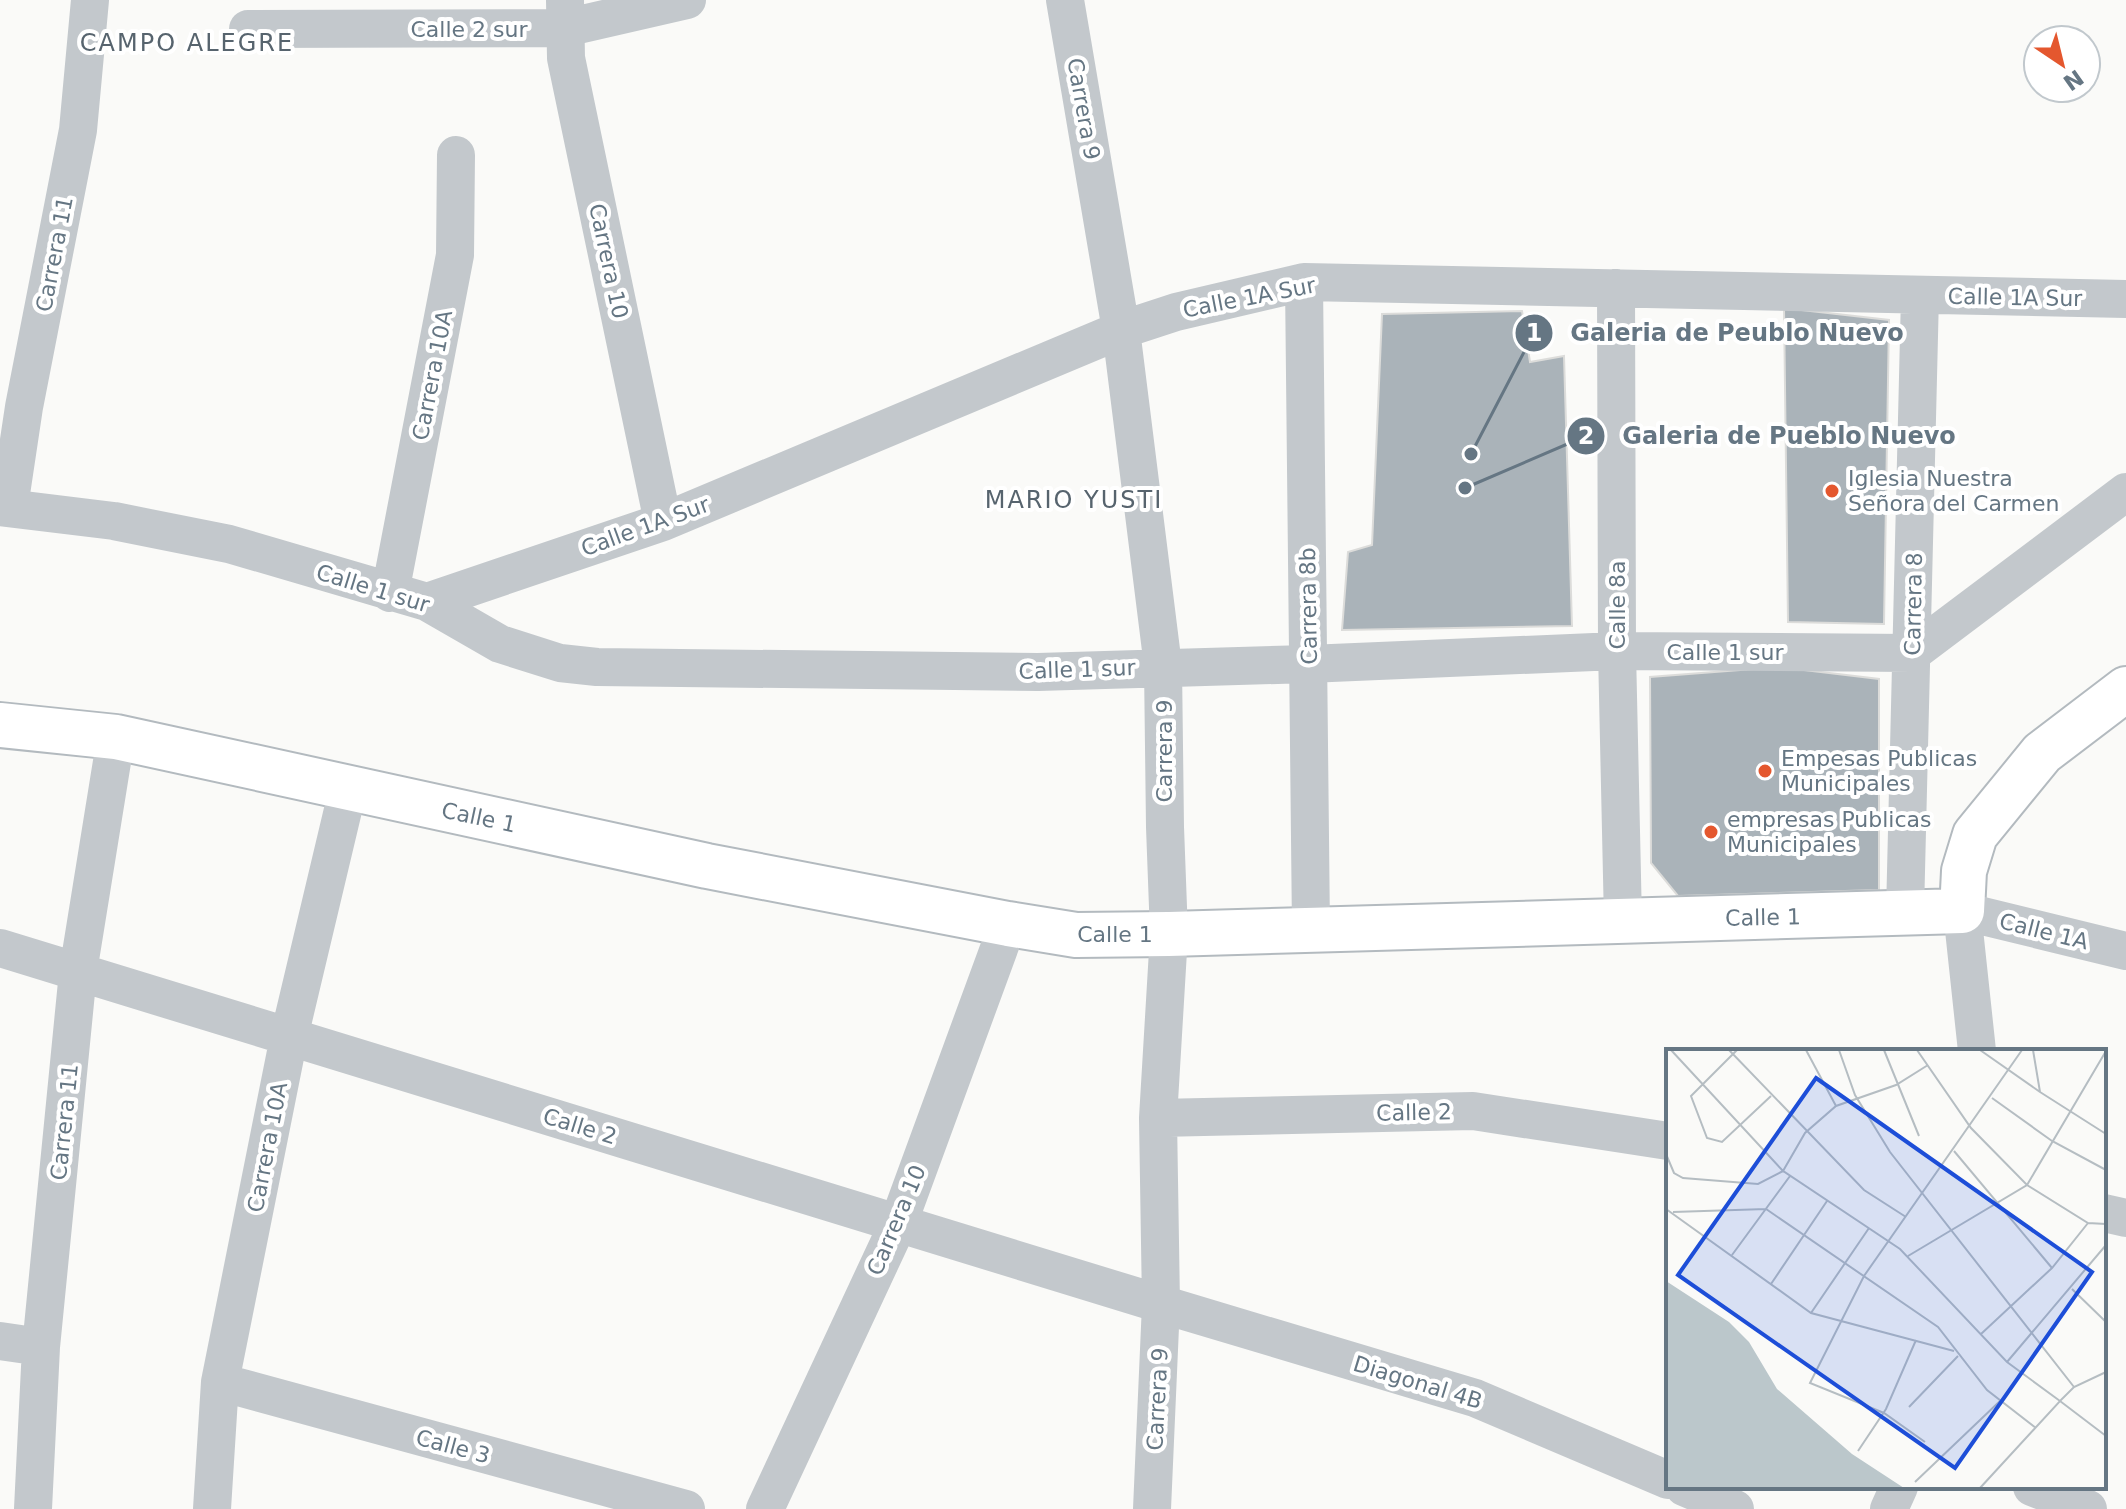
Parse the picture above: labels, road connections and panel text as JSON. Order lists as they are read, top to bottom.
{
  "streets": {
    "main road": ["Calle 1"],
    "street": [
      "Calle 2 sur",
      "Carrera 9",
      "Carrera 11",
      "Carrera 10",
      "Calle 1A Sur",
      "Carrera 10A",
      "Calle 1 sur",
      "Carrera 8",
      "Calle 8a",
      "Carrera 8b",
      "Calle 1A",
      "Calle 2",
      "Diagonal 4B",
      "Calle 3"
    ]
  },
  "crossings": [
    ["Calle 2 sur", "Carrera 10"],
    ["Carrera 9", "Calle 1A Sur"],
    ["Carrera 9", "Calle 1 sur"],
    ["Carrera 9", "Calle 1"],
    ["Carrera 9", "Calle 2"],
    ["Carrera 9", "Diagonal 4B"],
    ["Carrera 11", "Calle 1 sur"],
    ["Carrera 11", "Calle 1"],
    ["Carrera 11", "Calle 2"],
    ["Carrera 10", "Calle 1A Sur"],
    ["Carrera 10", "Calle 1"],
    ["Carrera 10", "Calle 2"],
    ["Calle 1A Sur", "Calle 1 sur"],
    ["Calle 1A Sur", "Carrera 8"],
    ["Calle 1A Sur", "Calle 8a"],
    ["Calle 1A Sur", "Carrera 8b"],
    ["Carrera 10A", "Calle 1 sur"],
    ["Carrera 10A", "Calle 1"],
    ["Carrera 10A", "Calle 2"],
    ["Carrera 10A", "Calle 3"],
    ["Calle 1 sur", "Carrera 8"],
    ["Calle 1 sur", "Calle 8a"],
    ["Calle 1 sur", "Carrera 8b"],
    ["Carrera 8", "Calle 1"],
    ["Calle 8a", "Calle 1"],
    ["Carrera 8b", "Calle 1"],
    ["Calle 1", "Calle 1A"],
    ["Calle 2", "Diagonal 4B"]
  ],
  "districts": ["CAMPO ALEGRE", "MARIO YUSTI"],
  "places": [
    "Galeria de Peublo Nuevo",
    "Galeria de Pueblo Nuevo",
    "Iglesia Nuestra Señora del Carmen",
    "Empesas Publicas Municipales",
    "empresas Publicas Municipales"
  ],
  "north": "bottom right"
}
